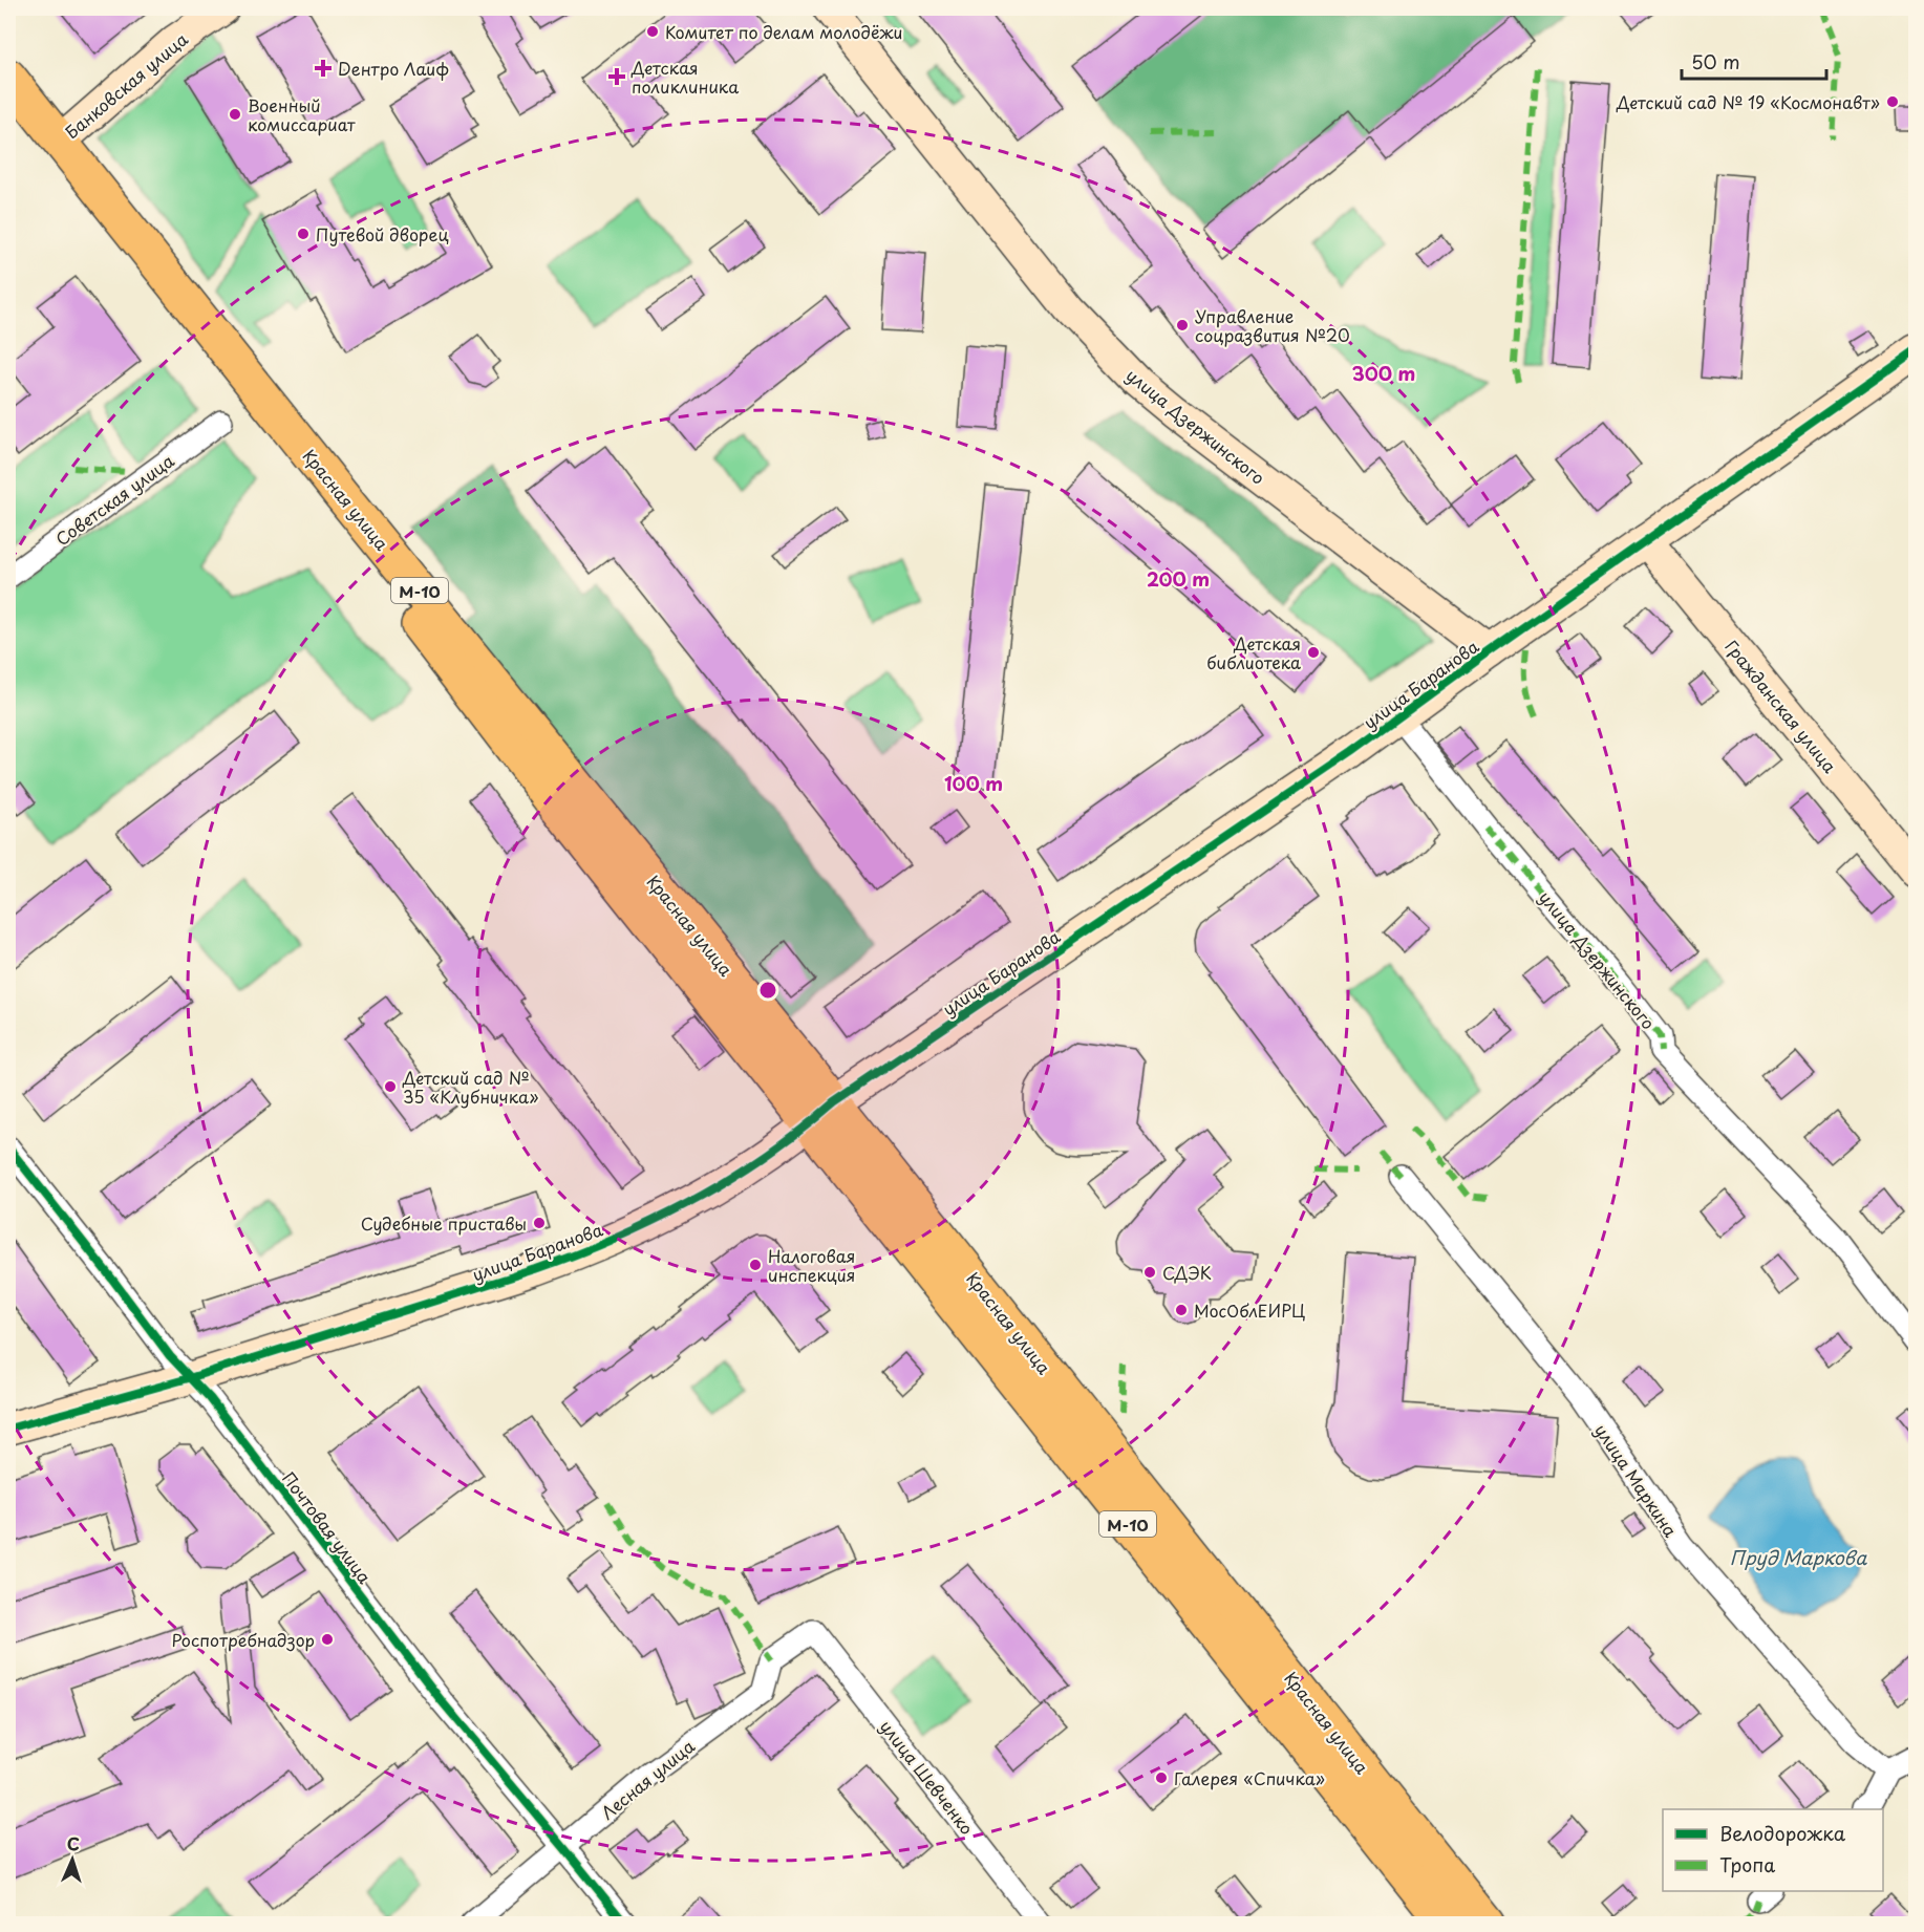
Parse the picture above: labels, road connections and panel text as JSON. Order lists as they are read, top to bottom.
{
  "streets": {
    "highway": ["Красная улица", "М-10"],
    "street": [
      "Банковская улица",
      "улица Дзержинского",
      "Советская улица",
      "улица Баранова",
      "Гражданская улица",
      "улица Маркина",
      "Почтовая улица",
      "улица Шевченко",
      "Лесная улица"
    ]
  },
  "crossings": [
    ["Банковская улица", "Красная улица"],
    ["улица Дзержинского", "улица Баранова"],
    ["Красная улица", "улица Баранова"],
    ["улица Баранова", "Гражданская улица"],
    ["улица Баранова", "Почтовая улица"],
    ["Почтовая улица", "Лесная улица"],
    ["улица Шевченко", "Лесная улица"]
  ],
  "water": ["Пруд Маркова"],
  "places": {
    "other": [
      "Комитет по делам молодёжи",
      "Детский сад № 19 «Космонавт»",
      "Военный комиссариат",
      "Путевой дворец",
      "Управление соцразвития №20",
      "Детская библиотека",
      "Детский сад № 35 «Клубничка»",
      "Судебные приставы",
      "Налоговая инспекция",
      "СДЭК",
      "МосОблЕИРЦ",
      "Роспотребнадзор",
      "Галерея «Спичка»"
    ],
    "health": ["Dентро Лаиф", "Детская поликлиника"]
  },
  "legend": ["Велодорожка", "Тропа"],
  "scale_bar": "50 m",
  "north": "top",
  "rings": ["300 m", "200 m", "100 m"]
}
